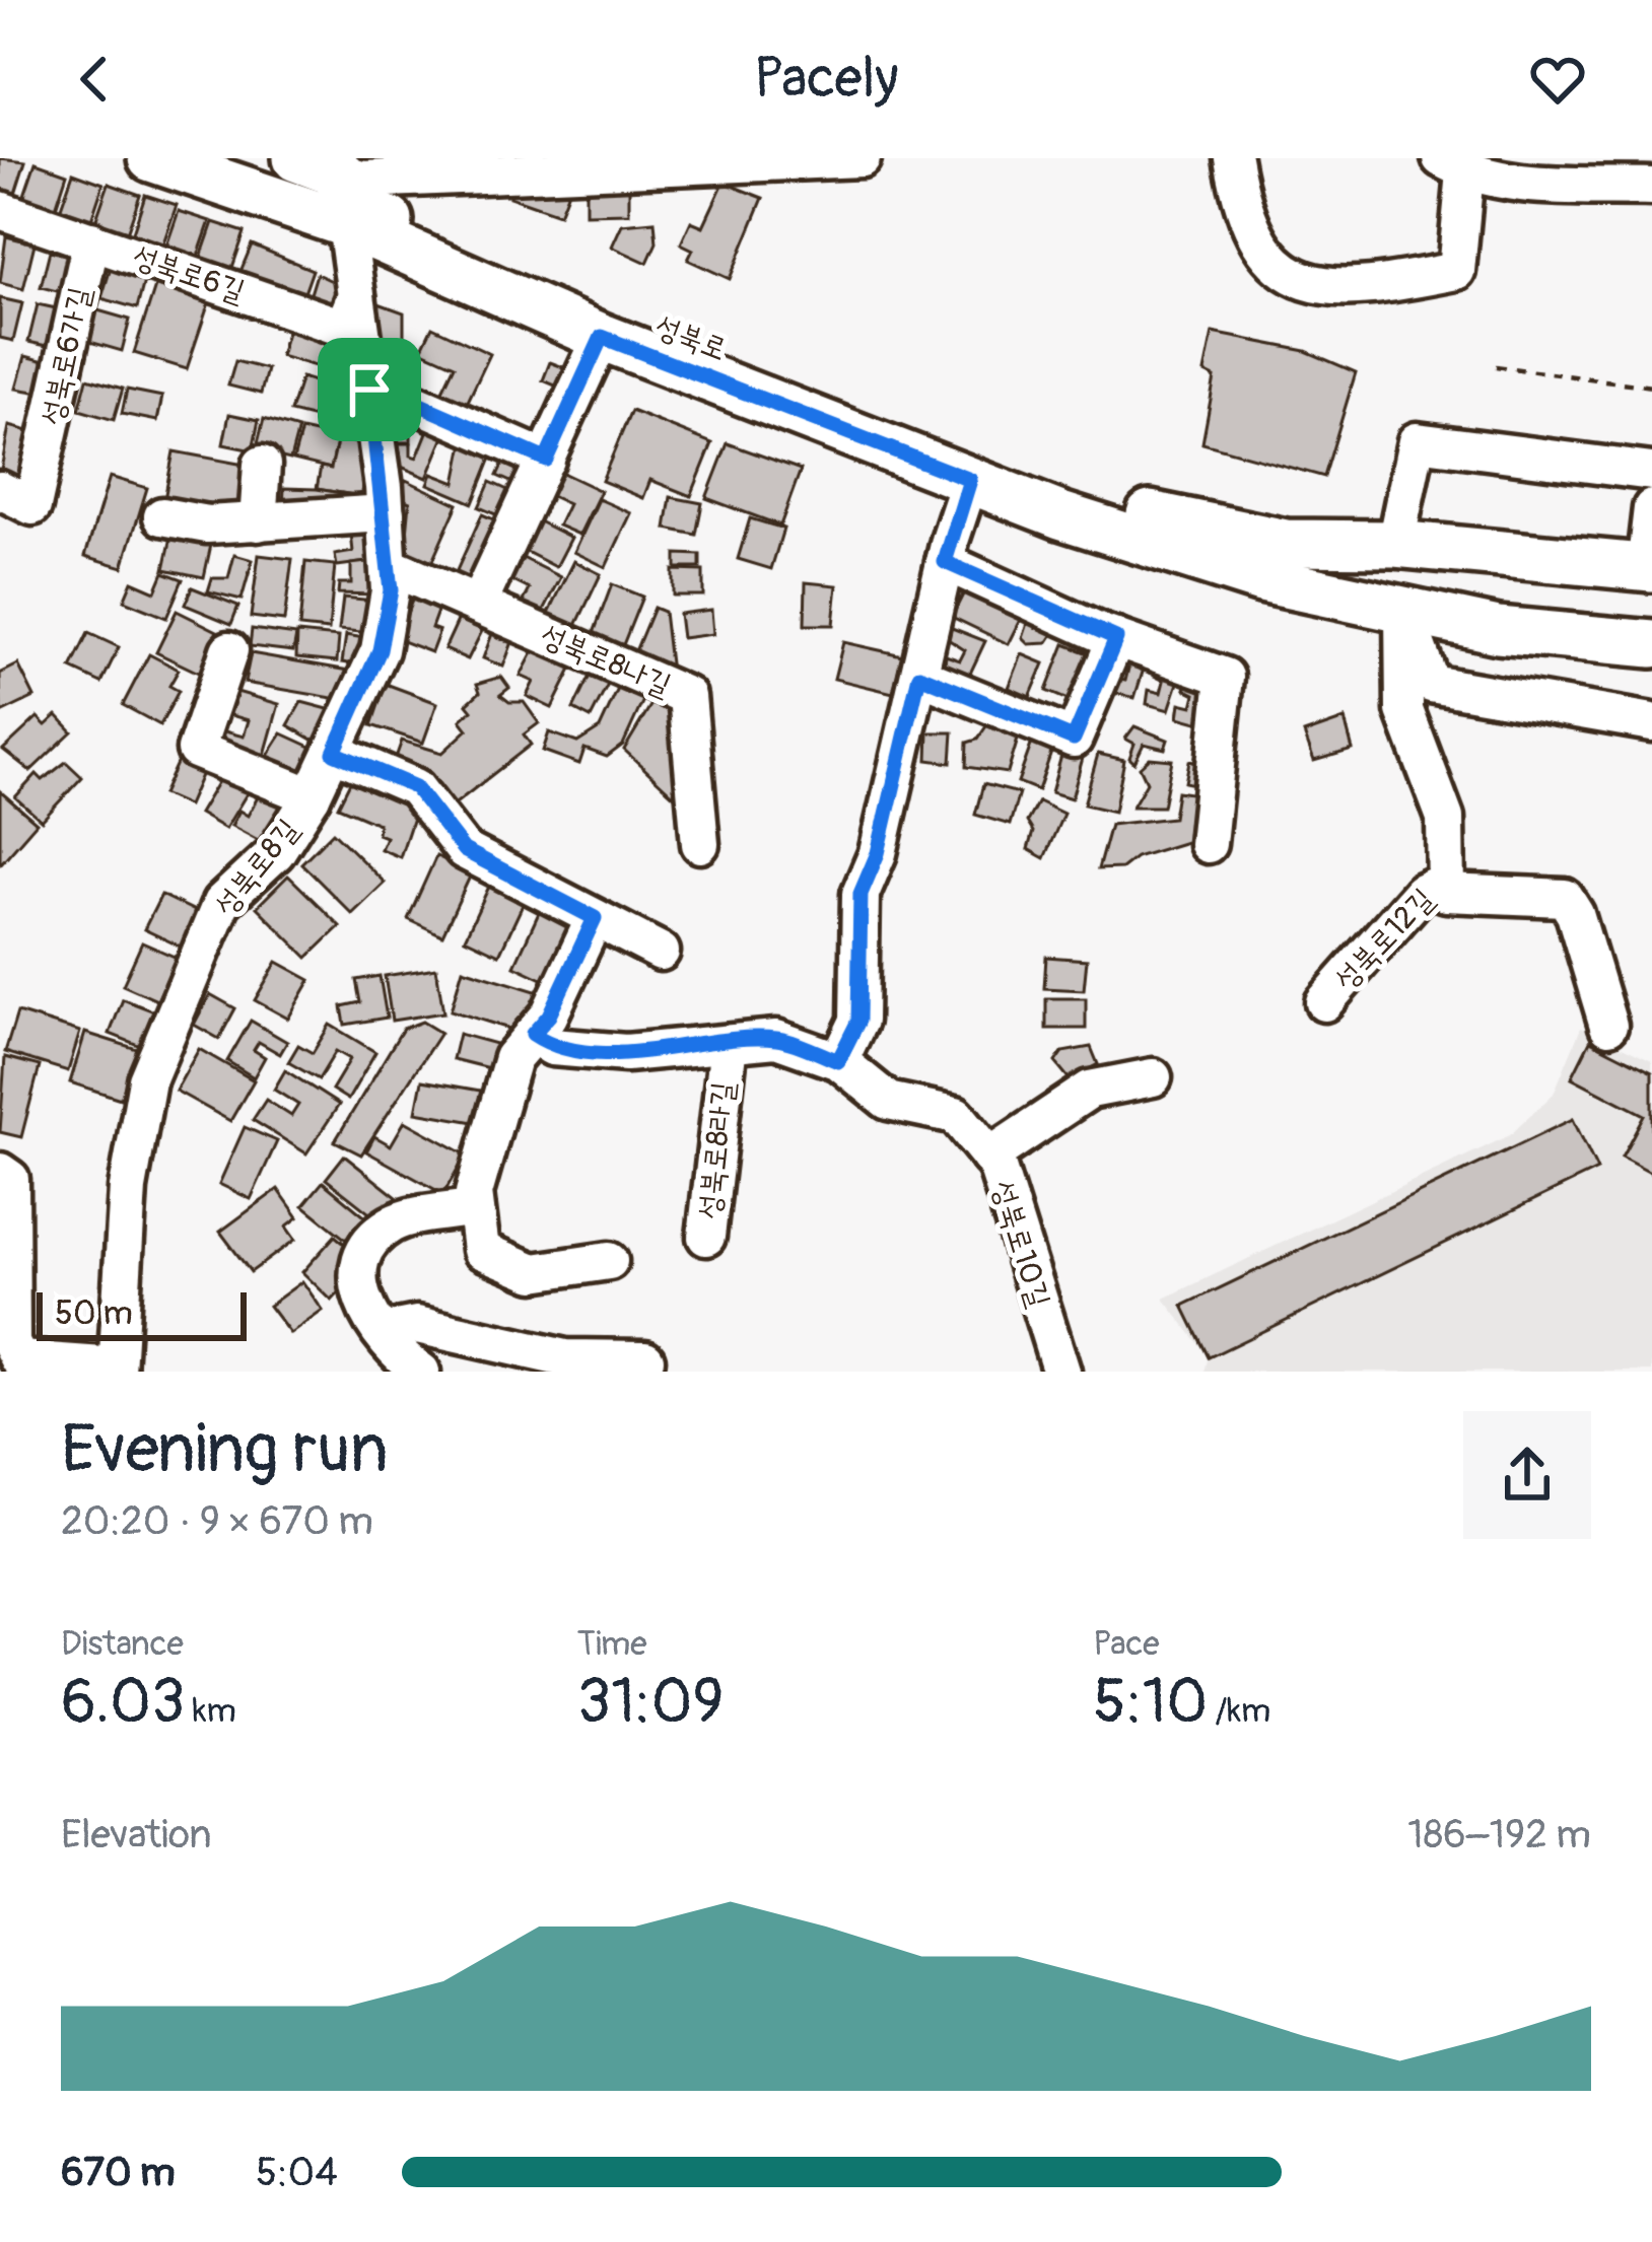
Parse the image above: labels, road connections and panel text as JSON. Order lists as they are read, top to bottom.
{
  "streets": {
    "main road": ["성북로"],
    "street": [
      "성북로6길",
      "성북로6가길",
      "성북로8나길",
      "성북로8길",
      "성북로12길",
      "성북로8라길",
      "성북로10길"
    ]
  },
  "crossings": [
    ["성북로6길", "성북로6가길"],
    ["성북로6길", "성북로8길"],
    ["성북로", "성북로8길"],
    ["성북로", "성북로12길"],
    ["성북로8나길", "성북로8길"],
    ["성북로8라길", "성북로10길"]
  ],
  "scale_bar": "50 m",
  "page": {
    "header": "Pacely",
    "scale": "50 m",
    "heading": ["Evening run", "20:20 · 9 × 670 m"],
    "stats": [
      ["Distance", "6.03 km"],
      ["Time", "31:09"],
      ["Pace", "5:10 /km"]
    ],
    "chart": ["Elevation", "186–192 m"],
    "list": [
      {
        "name": "670 m",
        "note": "5:04"
      }
    ]
  }
}
